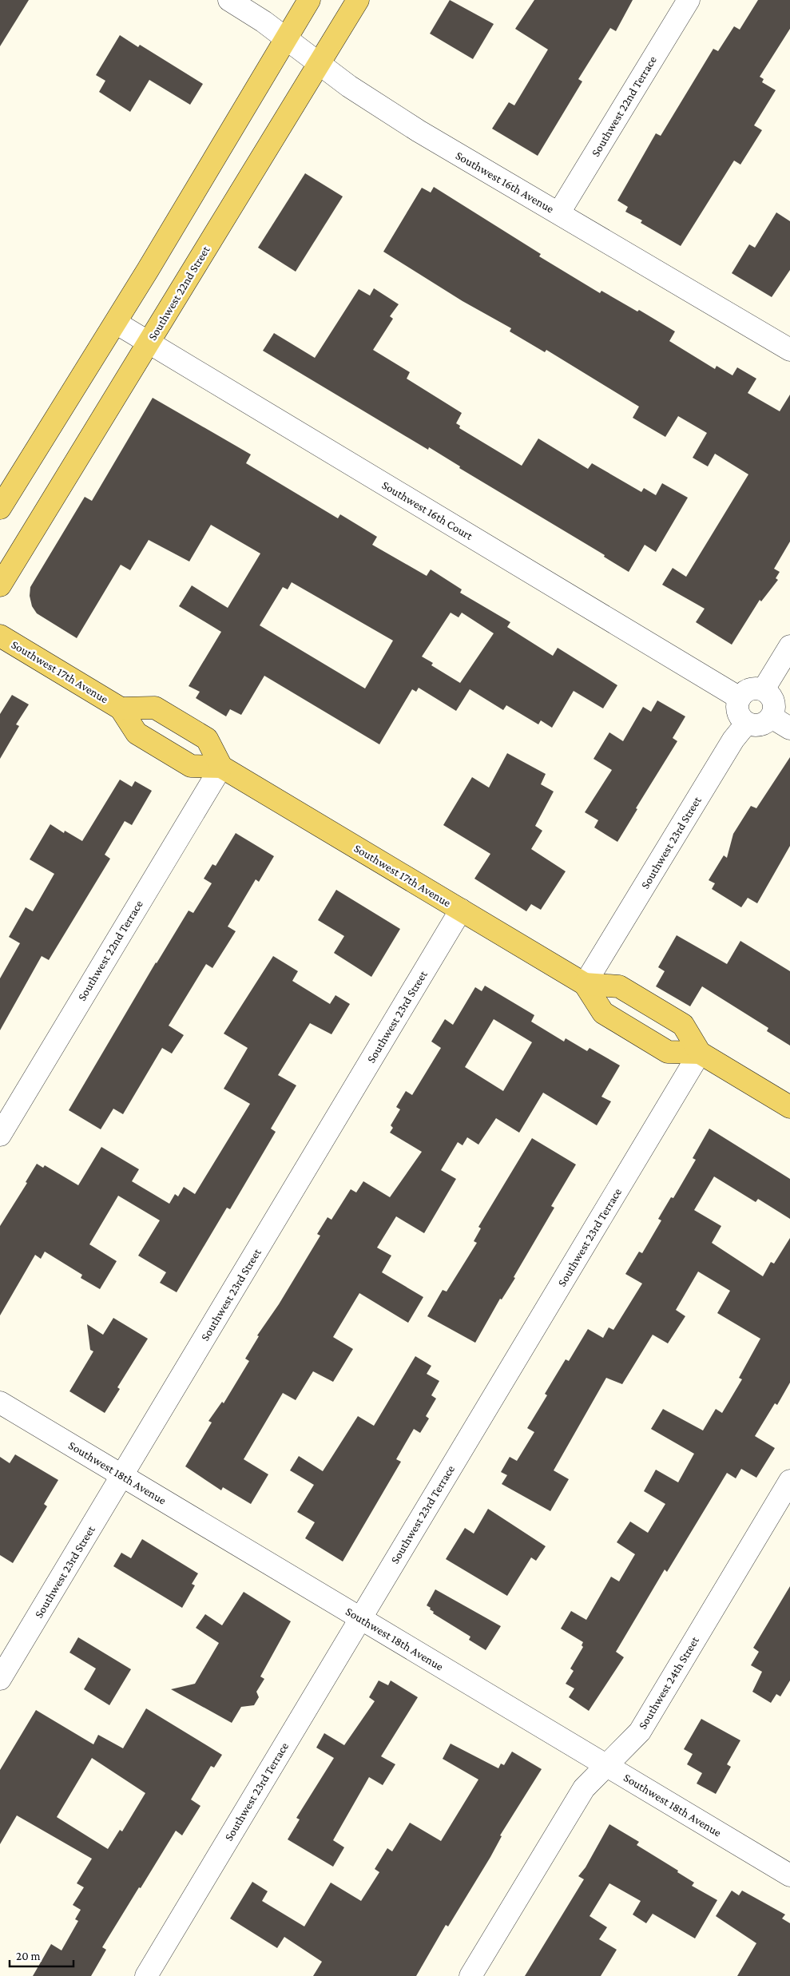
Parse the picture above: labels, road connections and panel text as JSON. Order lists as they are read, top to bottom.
{
  "streets": {
    "main road": ["Southwest 22nd Street", "Southwest 17th Avenue"],
    "street": [
      "Southwest 22nd Terrace",
      "Southwest 16th Avenue",
      "Southwest 16th Court",
      "Southwest 23rd Street",
      "Southwest 23rd Terrace",
      "Southwest 18th Avenue",
      "Southwest 24th Street"
    ]
  },
  "crossings": [
    ["Southwest 22nd Terrace", "Southwest 16th Avenue"],
    ["Southwest 22nd Terrace", "Southwest 17th Avenue"],
    ["Southwest 16th Avenue", "Southwest 22nd Street"],
    ["Southwest 22nd Street", "Southwest 16th Court"],
    ["Southwest 16th Court", "Southwest 23rd Street"],
    ["Southwest 17th Avenue", "Southwest 23rd Street"],
    ["Southwest 17th Avenue", "Southwest 23rd Terrace"],
    ["Southwest 23rd Street", "Southwest 18th Avenue"],
    ["Southwest 23rd Terrace", "Southwest 18th Avenue"],
    ["Southwest 18th Avenue", "Southwest 24th Street"]
  ],
  "scale_bar": "20 m"
}
